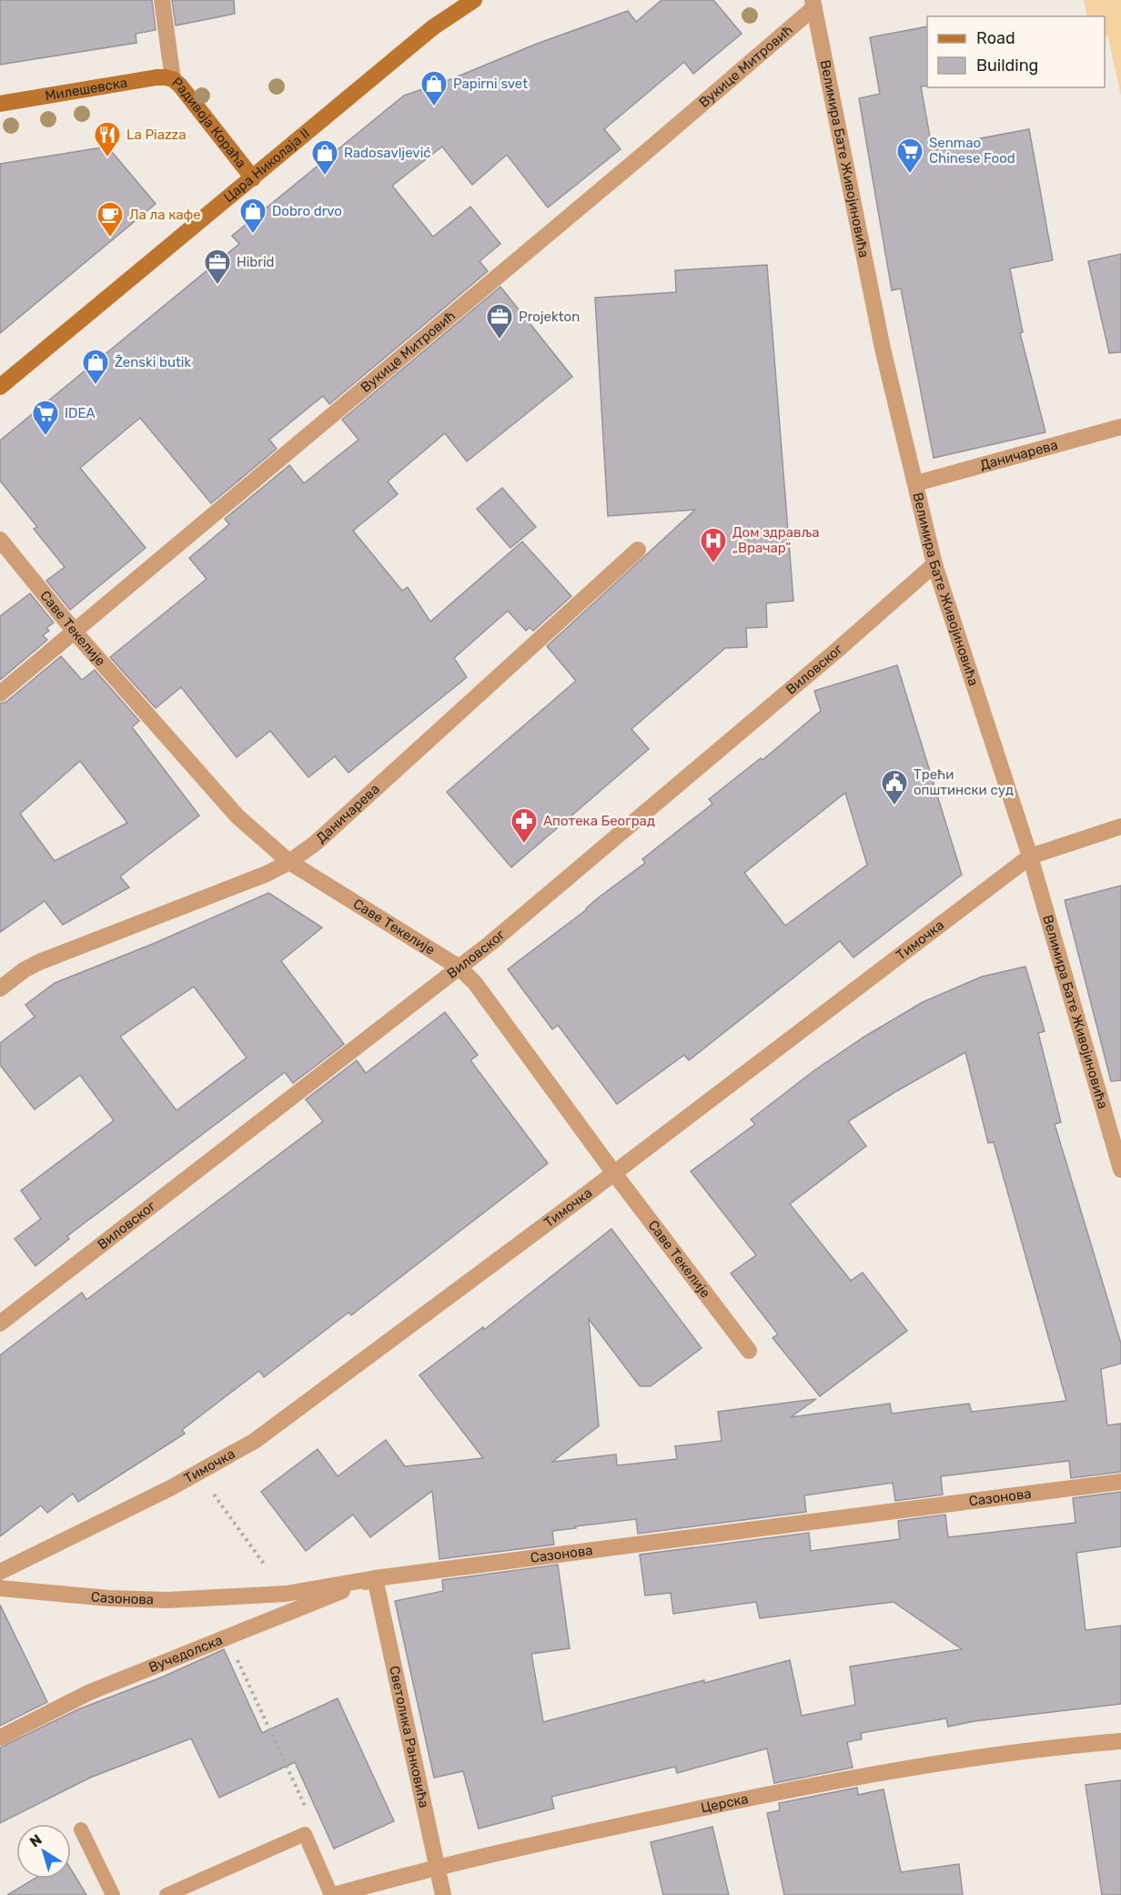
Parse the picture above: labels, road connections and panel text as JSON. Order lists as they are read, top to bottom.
{
  "streets": {
    "main road": ["Милешевска", "Радивоја Кораћа", "Цара Николаја II"],
    "street": [
      "Вукице Митровић",
      "Велимира Бате Живојиновића",
      "Даничарева",
      "Саве Текелије",
      "Виловског",
      "Тимочка",
      "Сазонова",
      "Вучедолска",
      "Светолика Ранковића",
      "Церска"
    ]
  },
  "crossings": [
    ["Вукице Митровић", "Велимира Бате Живојиновића"],
    ["Вукице Митровић", "Саве Текелије"],
    ["Милешевска", "Радивоја Кораћа"],
    ["Радивоја Кораћа", "Цара Николаја II"],
    ["Велимира Бате Живојиновића", "Даничарева"],
    ["Велимира Бате Живојиновића", "Виловског"],
    ["Велимира Бате Живојиновића", "Тимочка"],
    ["Даничарева", "Саве Текелије"],
    ["Саве Текелије", "Виловског"],
    ["Саве Текелије", "Тимочка"],
    ["Сазонова", "Вучедолска"],
    ["Сазонова", "Светолика Ранковића"],
    ["Вучедолска", "Светолика Ранковића"],
    ["Светолика Ранковића", "Церска"]
  ],
  "places": {
    "shop": [
      "Papirni svet",
      "Radosavljević",
      "Dobro drvo",
      "Ženski butik"
    ],
    "restaurant": ["La Piazza"],
    "supermarket": ["Senmao Chinese Food", "IDEA"],
    "cafe": ["Ла ла кафе"],
    "office": ["Hibrid", "Projekton"],
    "hospital": ["Дом здравља „Врачар”"],
    "public building": ["Трећи општински суд"],
    "pharmacy": ["Апотека Београд"]
  },
  "legend": ["Road", "Building"],
  "north": "top left"
}
